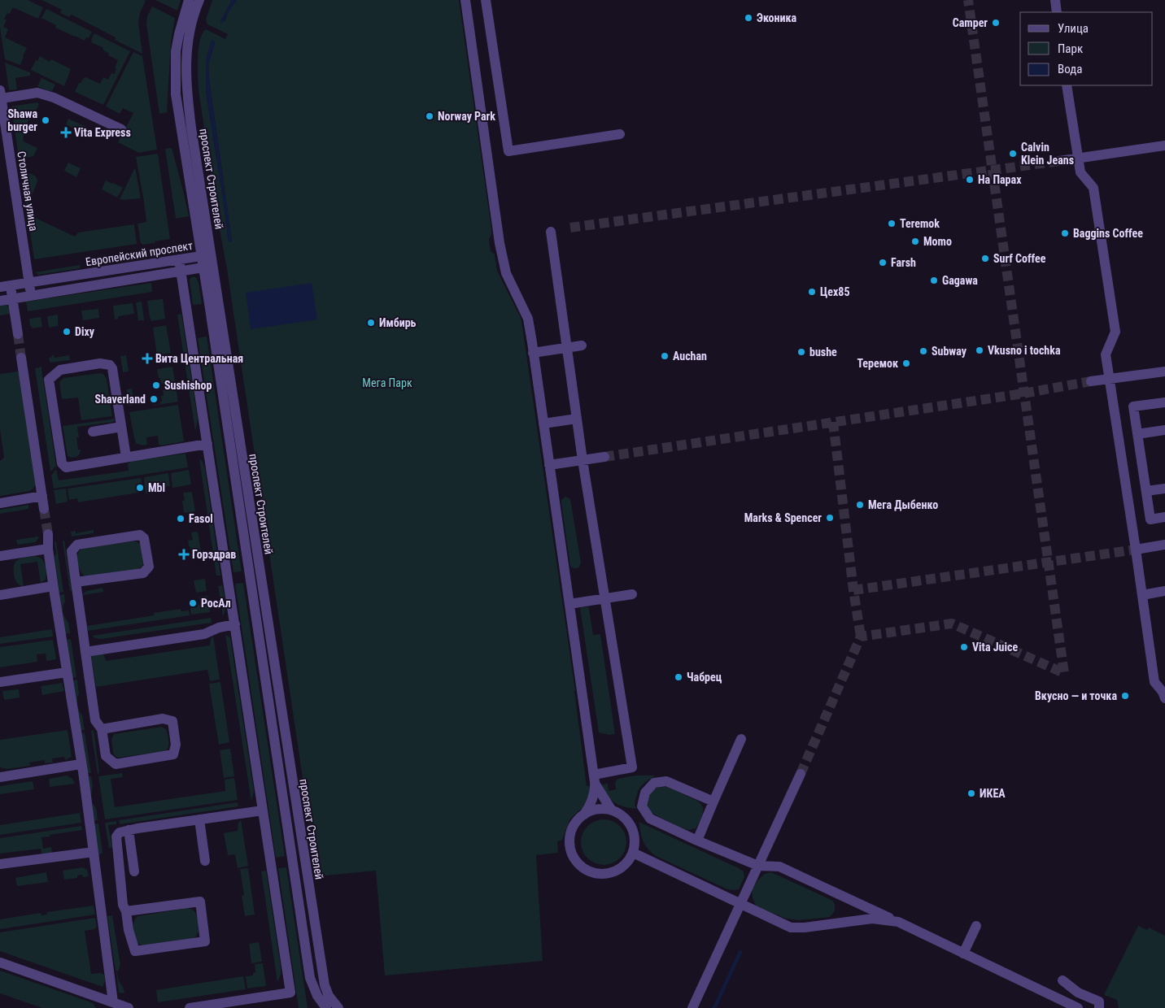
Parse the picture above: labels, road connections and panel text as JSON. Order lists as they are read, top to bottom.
{
  "streets": {
    "street": ["проспект Строителей", "Столичная улица", "Европейский проспект"]
  },
  "crossings": [
    ["проспект Строителей", "Европейский проспект"],
    ["Столичная улица", "Европейский проспект"]
  ],
  "parks": ["Мега Парк"],
  "places": {
    "other": [
      "Эконика",
      "Camper",
      "Norway Park",
      "Shawa burger",
      "Calvin Klein Jeans",
      "На Парах",
      "Teremok",
      "Baggins Coffee",
      "Momo",
      "Surf Coffee",
      "Farsh",
      "Gagawa",
      "Цех85",
      "Имбирь",
      "Dixy",
      "Vkusno i tochka",
      "Subway",
      "bushe",
      "Auchan",
      "Теремок",
      "Sushishop",
      "Shaverland",
      "Mbl",
      "Мега Дыбенко",
      "Marks & Spencer",
      "Fasol",
      "РосАл",
      "Vita Juice",
      "Чабрец",
      "Вкусно — и точка",
      "ИКЕА"
    ],
    "health": ["Vita Express", "Вита Центральная", "Горздрав"]
  },
  "legend": ["Улица", "Парк", "Вода"]
}
